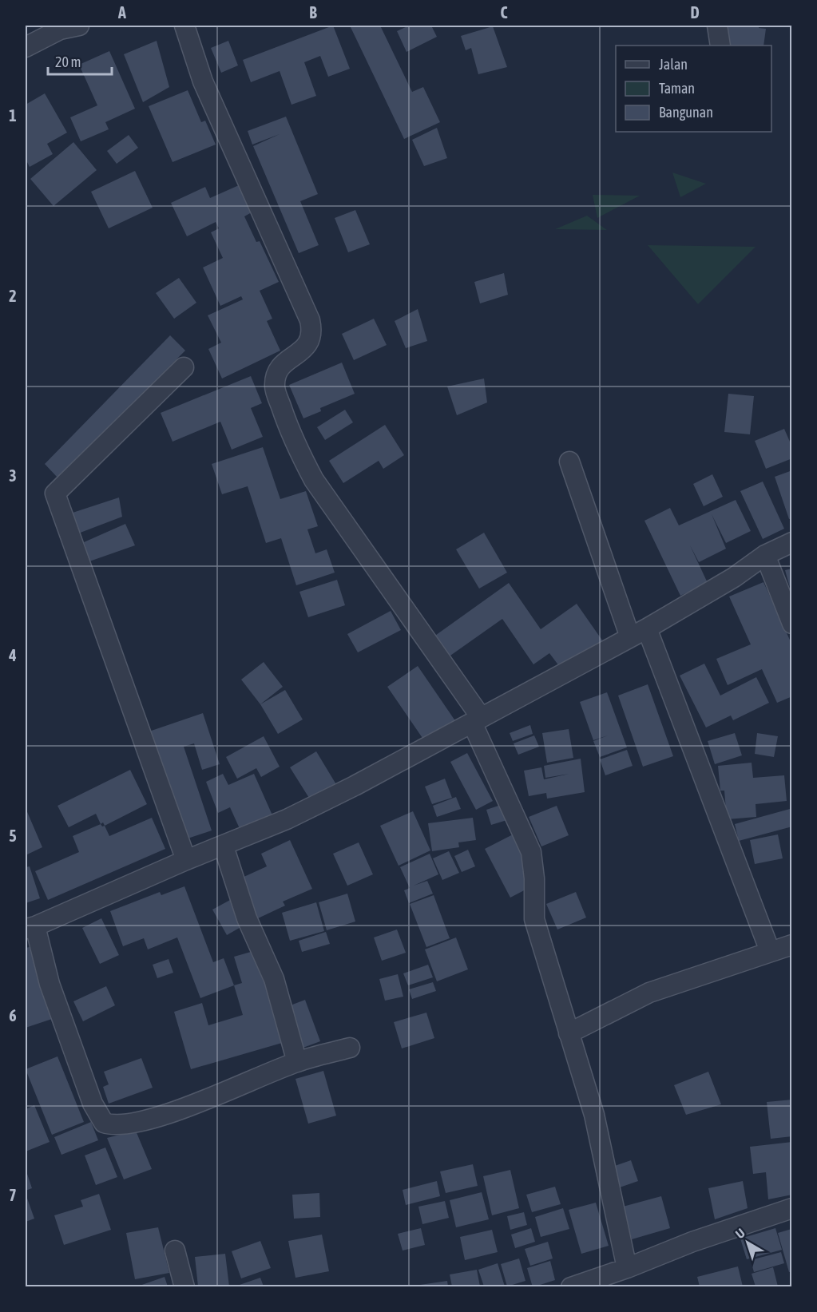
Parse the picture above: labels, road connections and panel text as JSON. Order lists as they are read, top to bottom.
{
  "legend": ["Jalan", "Taman", "Bangunan"],
  "scale_bar": "20 m",
  "north": "top left",
  "grid": {
    "columns": [
      "A",
      "B",
      "C",
      "D"
    ],
    "rows": [
      "1",
      "2",
      "3",
      "4",
      "5",
      "6",
      "7"
    ]
  }
}
